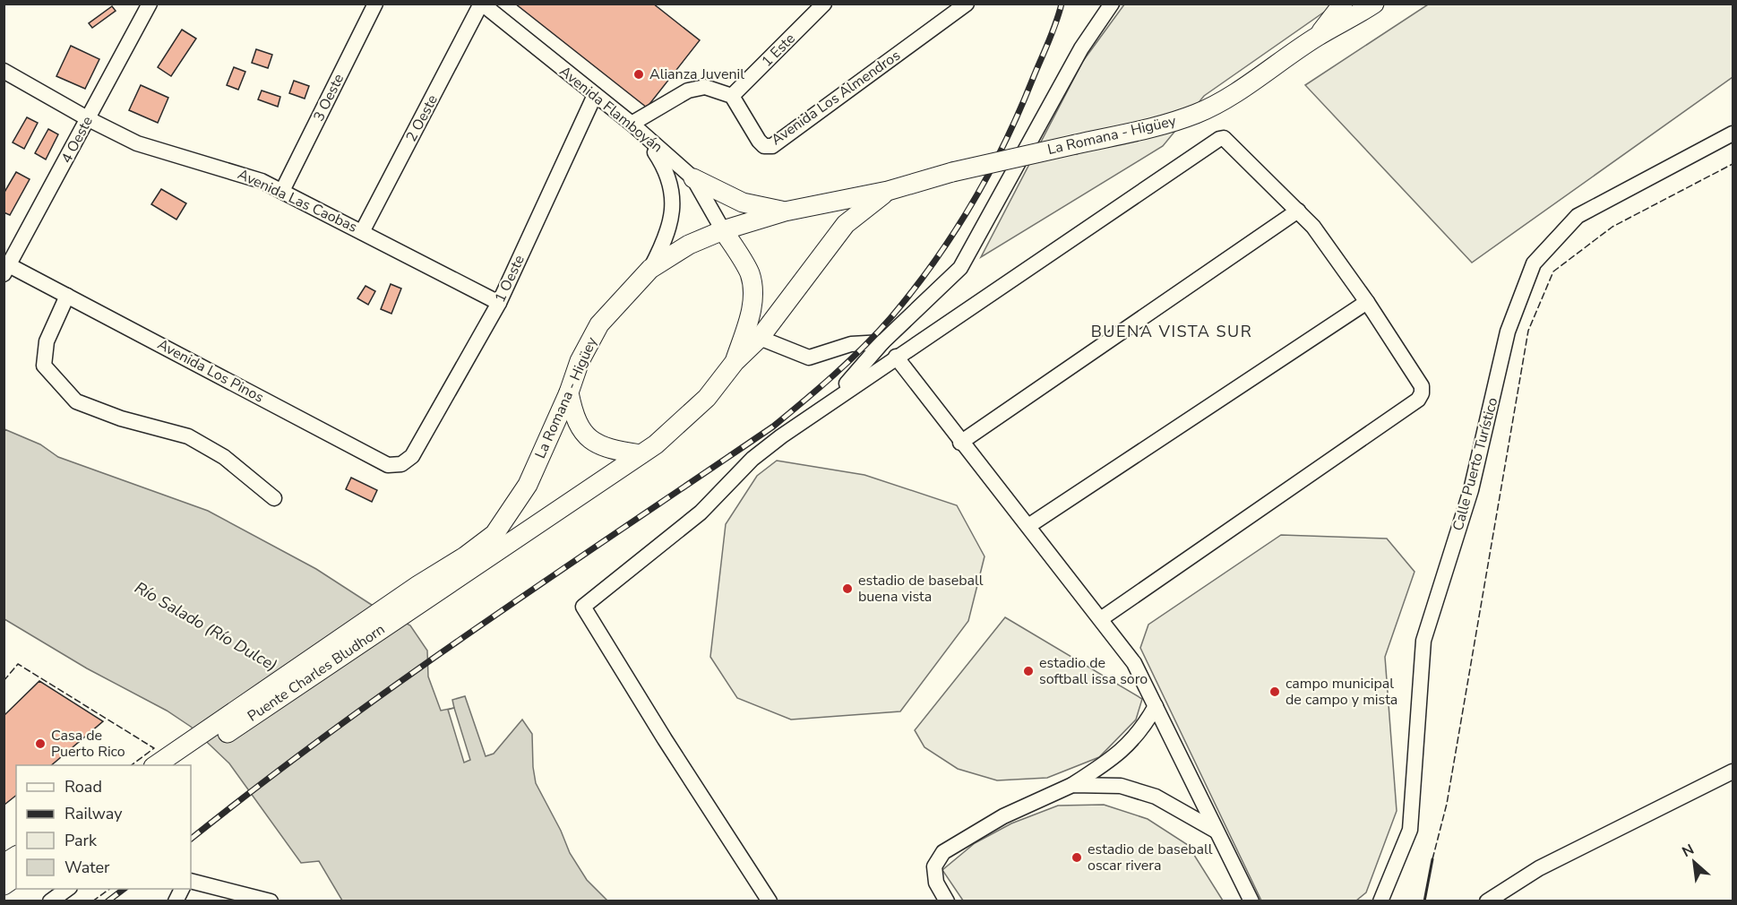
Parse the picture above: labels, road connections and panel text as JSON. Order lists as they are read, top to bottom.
{
  "streets": {
    "main road": ["La Romana - Higüey", "Puente Charles Bludhorn"],
    "street": [
      "1 Este",
      "3 Oeste",
      "Avenida Los Almendros",
      "Avenida Flamboyán",
      "2 Oeste",
      "4 Oeste",
      "Avenida Las Caobas",
      "1 Oeste",
      "Avenida Los Pinos",
      "Calle Puerto Turístico"
    ]
  },
  "crossings": [
    ["1 Este", "Avenida Los Almendros"],
    ["3 Oeste", "Avenida Las Caobas"],
    ["Avenida Flamboyán", "2 Oeste"],
    ["Avenida Flamboyán", "La Romana - Higüey"],
    ["Avenida Flamboyán", "1 Oeste"],
    ["2 Oeste", "Avenida Las Caobas"],
    ["La Romana - Higüey", "Puente Charles Bludhorn"],
    ["4 Oeste", "Avenida Las Caobas"],
    ["4 Oeste", "Avenida Los Pinos"],
    ["Avenida Las Caobas", "1 Oeste"],
    ["1 Oeste", "Avenida Los Pinos"]
  ],
  "districts": ["BUENA VISTA SUR"],
  "water": ["Río Salado (Río Dulce)"],
  "places": [
    "Alianza Juvenil",
    "estadio de baseball buena vista",
    "estadio de softball issa soro",
    "campo municipal de campo y mista",
    "Casa de Puerto Rico",
    "estadio de baseball oscar rivera"
  ],
  "legend": [
    "Road",
    "Railway",
    "Park",
    "Water"
  ],
  "north": "top left"
}
